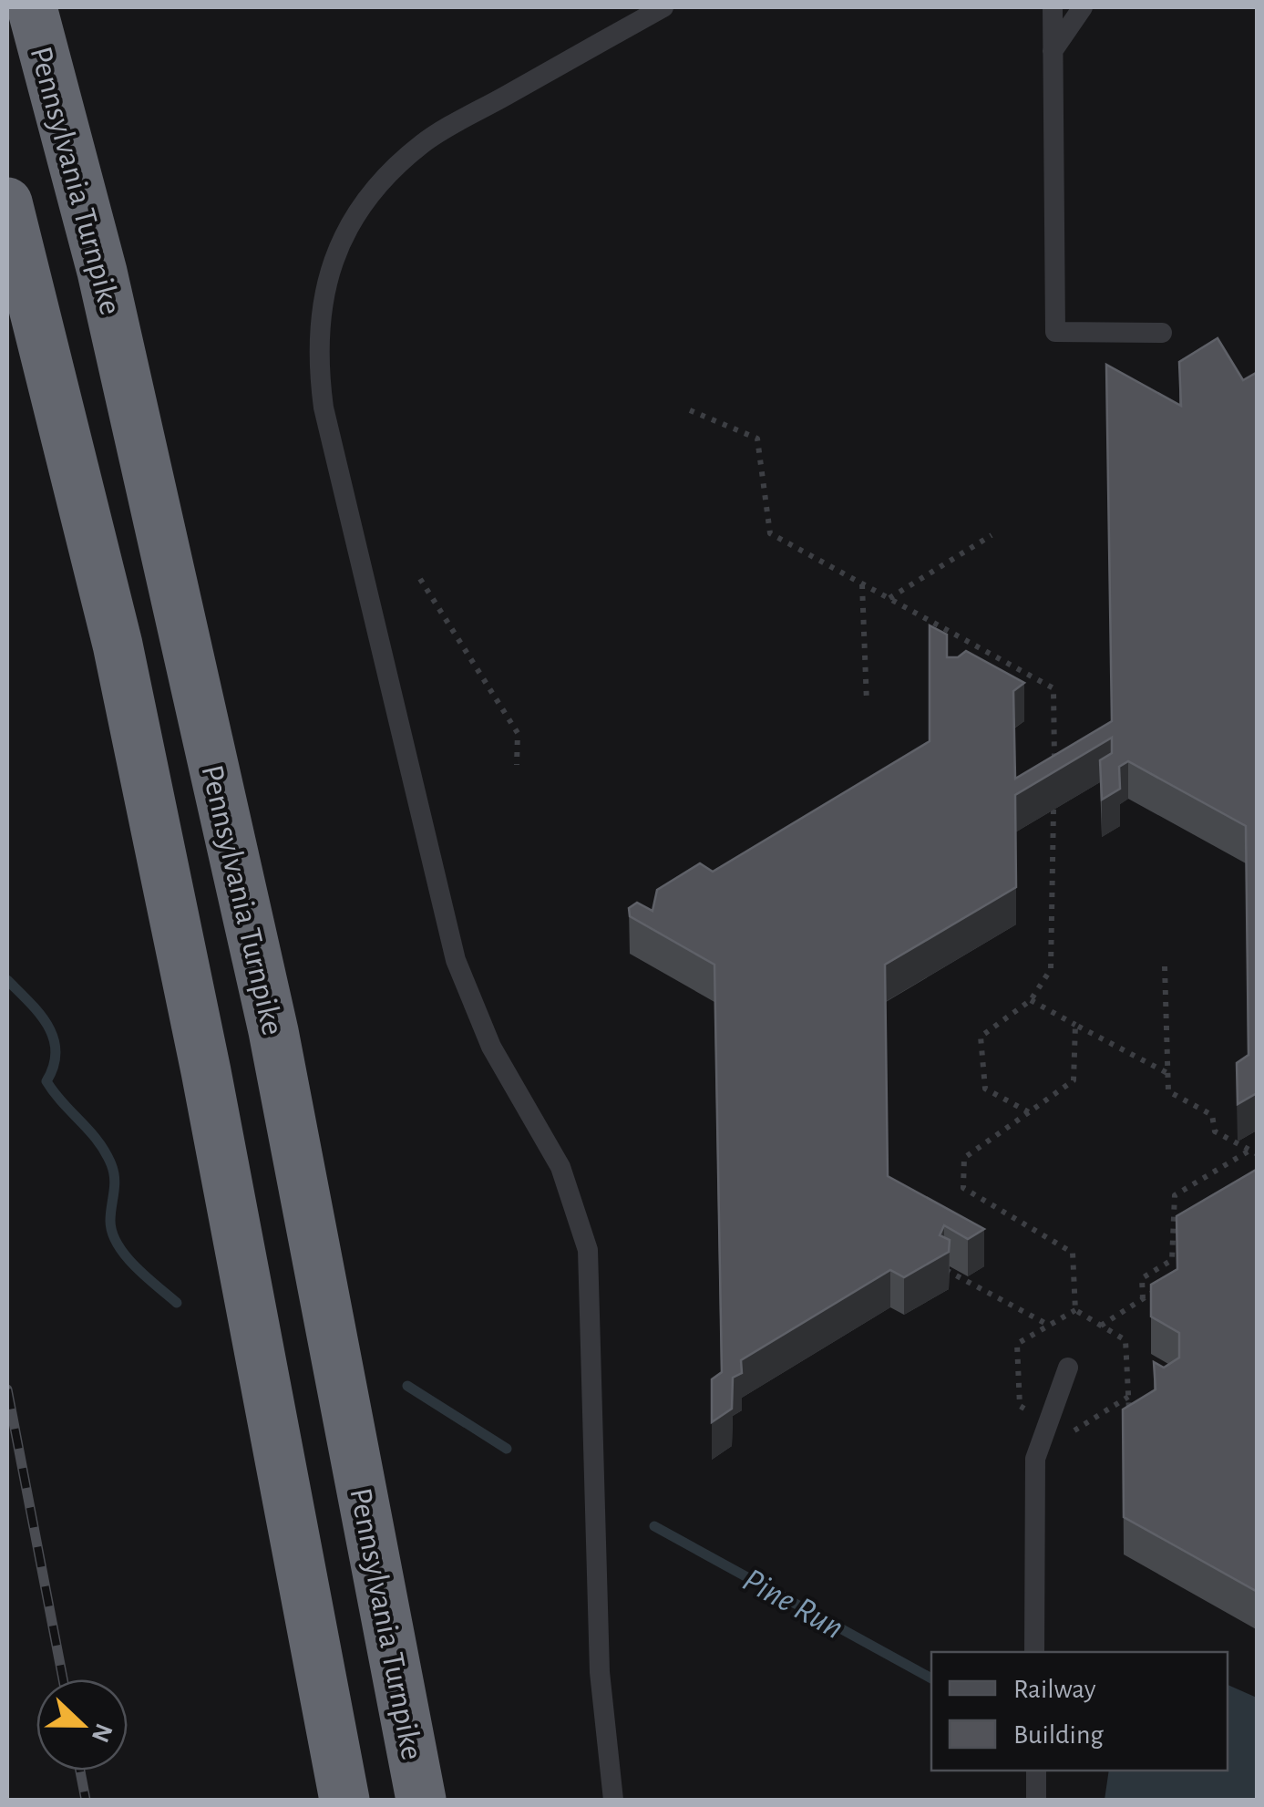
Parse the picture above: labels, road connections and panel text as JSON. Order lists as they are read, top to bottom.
{
  "streets": {
    "highway": ["Pennsylvania Turnpike"]
  },
  "water": ["Pine Run"],
  "legend": ["Railway", "Building"],
  "north": "right"
}
